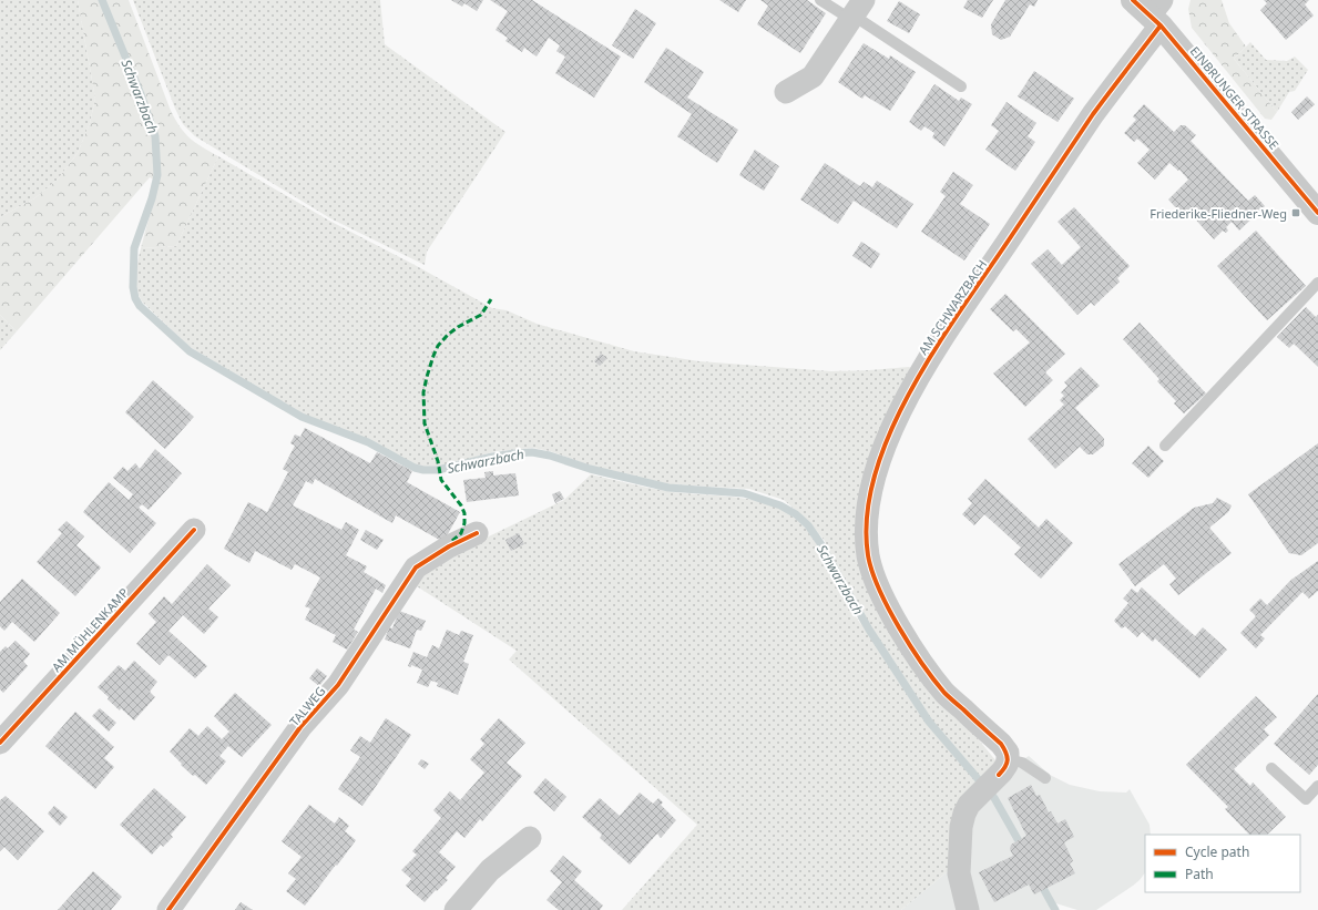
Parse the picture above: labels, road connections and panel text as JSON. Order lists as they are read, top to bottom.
{
  "streets": {
    "street": [
      "EINBRUNGER STRASSE",
      "AM SCHWARZBACH",
      "AM MÜHLENKAMP",
      "TALWEG"
    ]
  },
  "crossings": [
    ["EINBRUNGER STRASSE", "AM SCHWARZBACH"]
  ],
  "water": ["Schwarzbach"],
  "places": {
    "transit": ["Friederike-Fliedner-Weg"]
  },
  "legend": ["Cycle path", "Path"]
}
